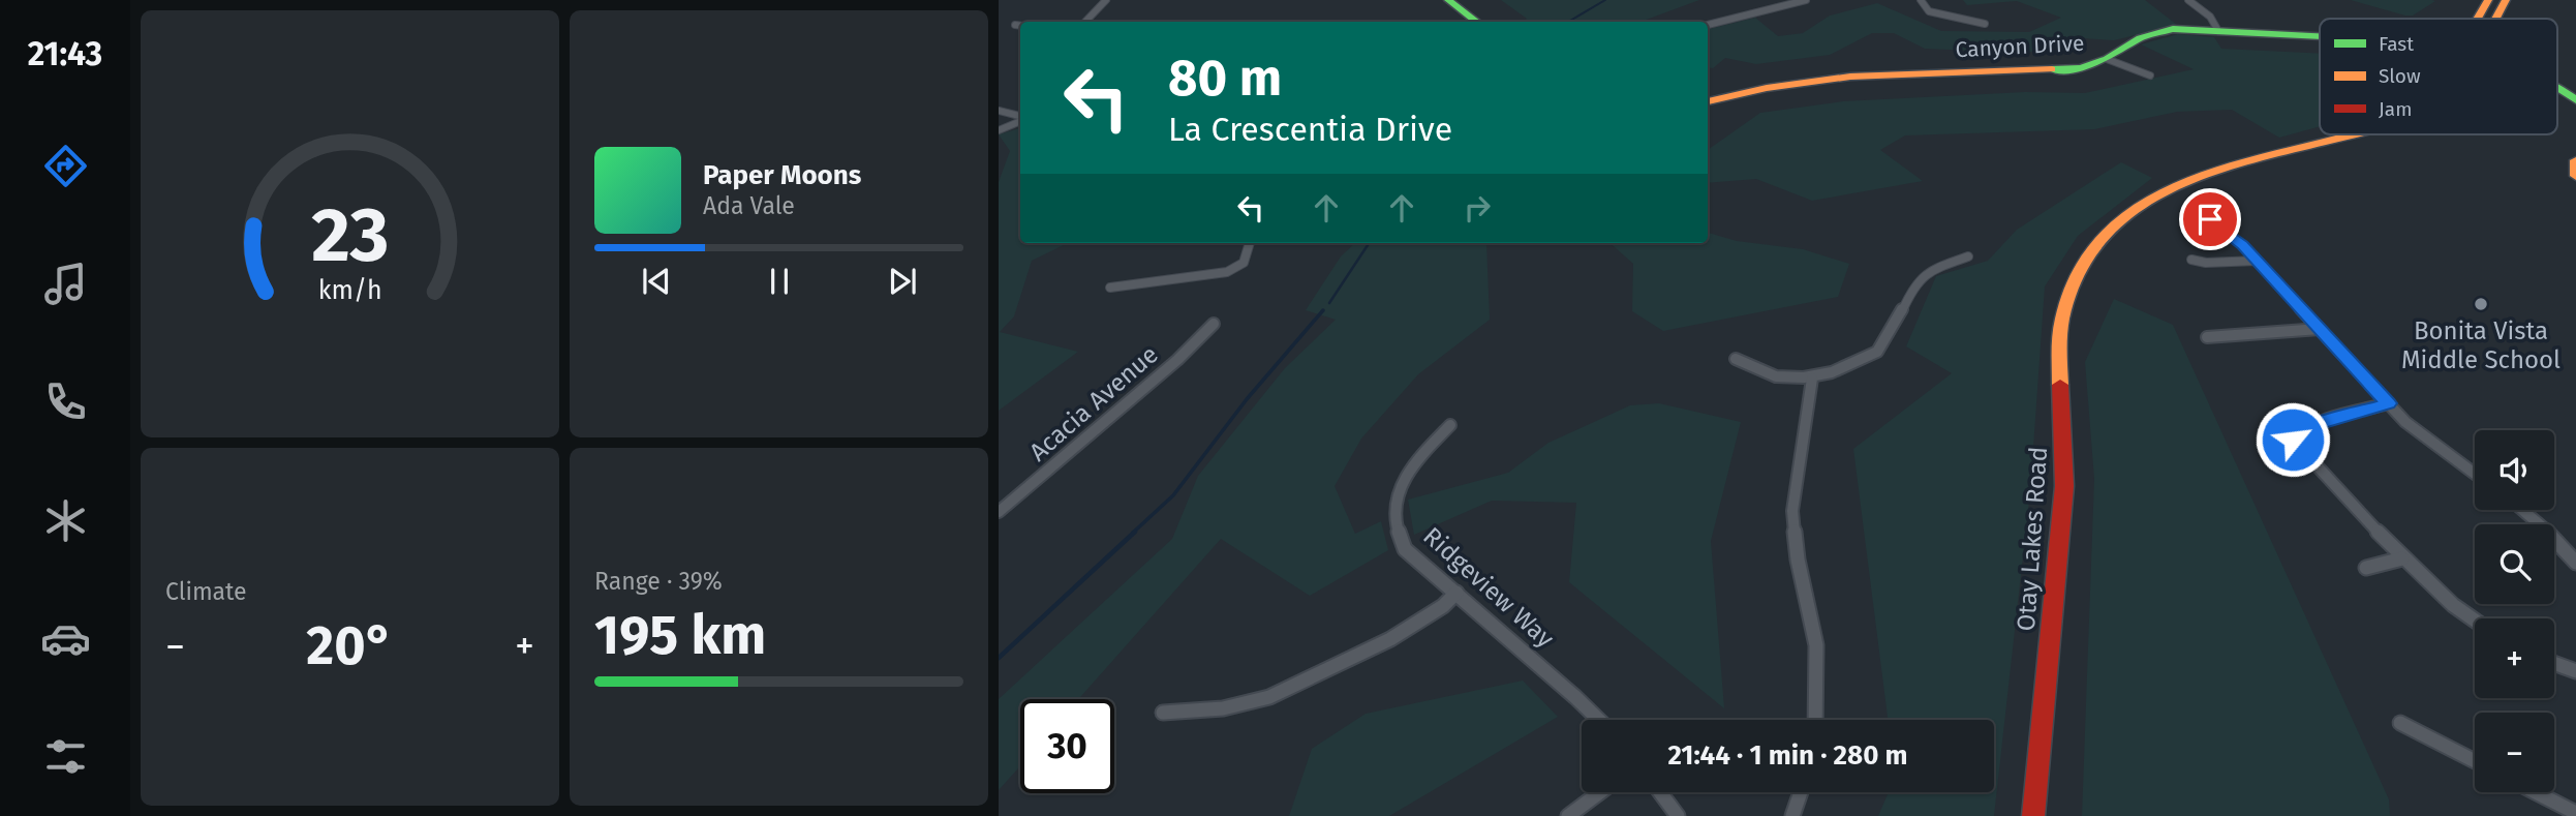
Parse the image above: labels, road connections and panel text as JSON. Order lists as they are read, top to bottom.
{
  "streets": {
    "main road": ["Canyon Drive", "Otay Lakes Road"],
    "street": ["Acacia Avenue", "Ridgeview Way"]
  },
  "places": ["Bonita Vista Middle School"],
  "legend": ["Fast", "Slow", "Jam"],
  "page": {
    "tabs": "21:43",
    "turn": ["80 m", "La Crescentia Drive"],
    "song": ["Paper Moons", "Ada Vale"],
    "map_buttons": ["+", "−"],
    "tile": [
      "Climate",
      ["Range · 39%", "195 km"]
    ],
    "heat": ["−", "20°", "+"],
    "limit": "30",
    "trip": "21:44 · 1 min · 280 m",
    "gauge": ["23", "km/h"]
  }
}
